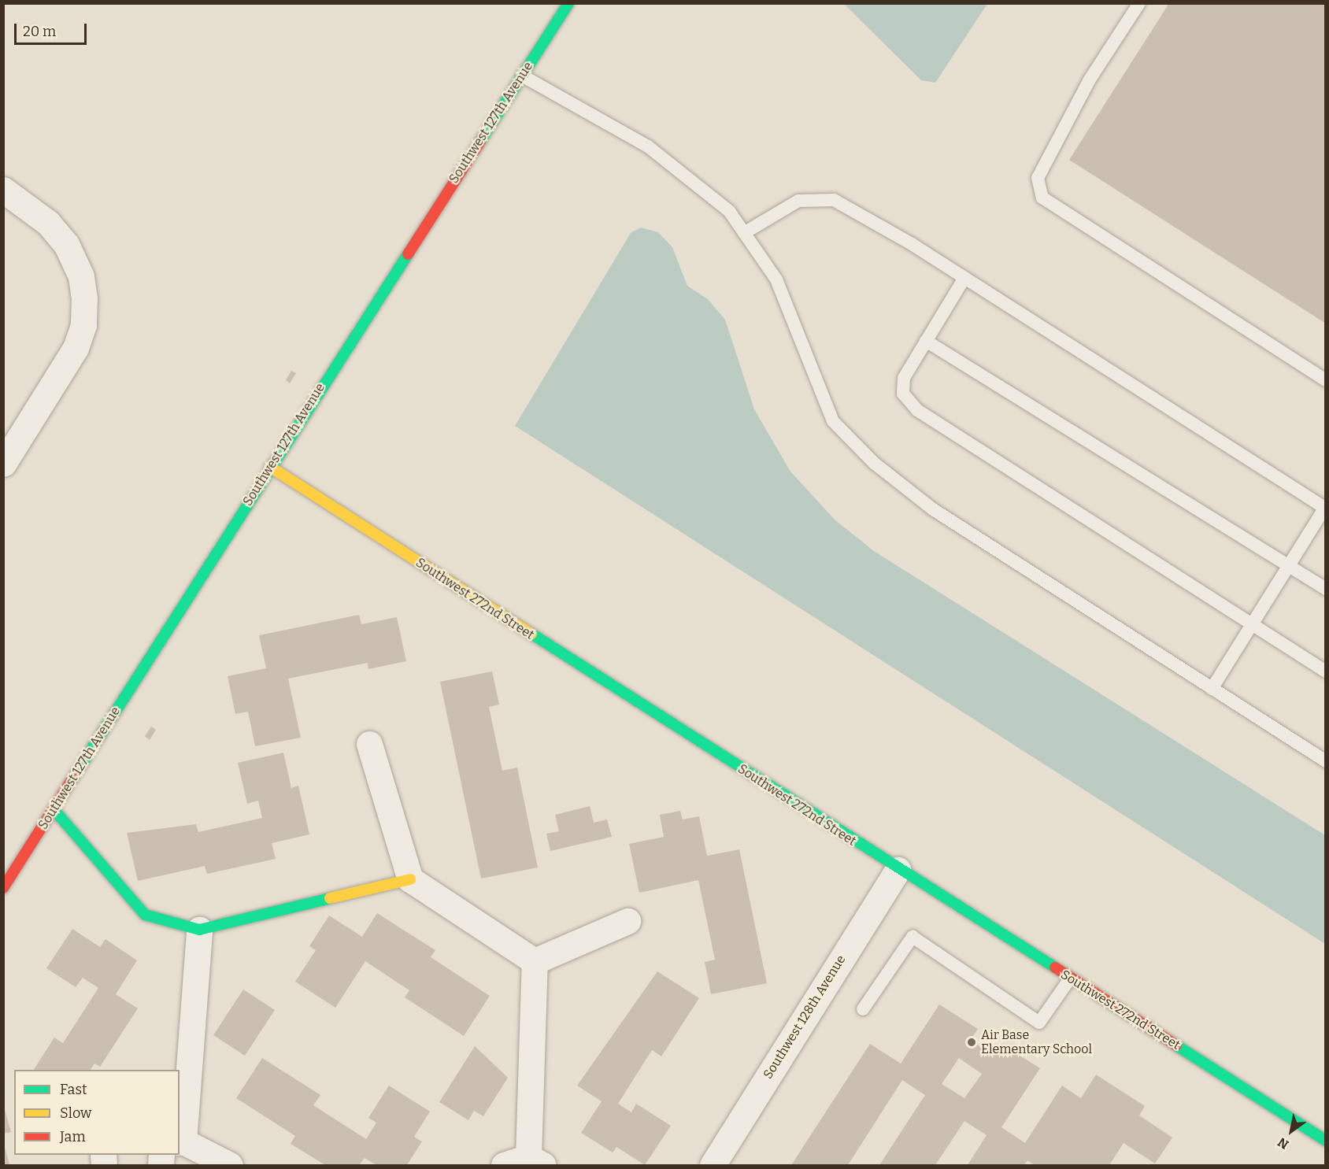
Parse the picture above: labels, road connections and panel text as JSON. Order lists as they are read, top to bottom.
{
  "streets": {
    "street": ["Southwest 127th Avenue", "Southwest 272nd Street", "Southwest 128th Avenue"]
  },
  "crossings": [
    ["Southwest 127th Avenue", "Southwest 272nd Street"],
    ["Southwest 272nd Street", "Southwest 128th Avenue"]
  ],
  "places": ["Air Base Elementary School"],
  "legend": ["Fast", "Slow", "Jam"],
  "scale_bar": "20 m",
  "north": "bottom left"
}
